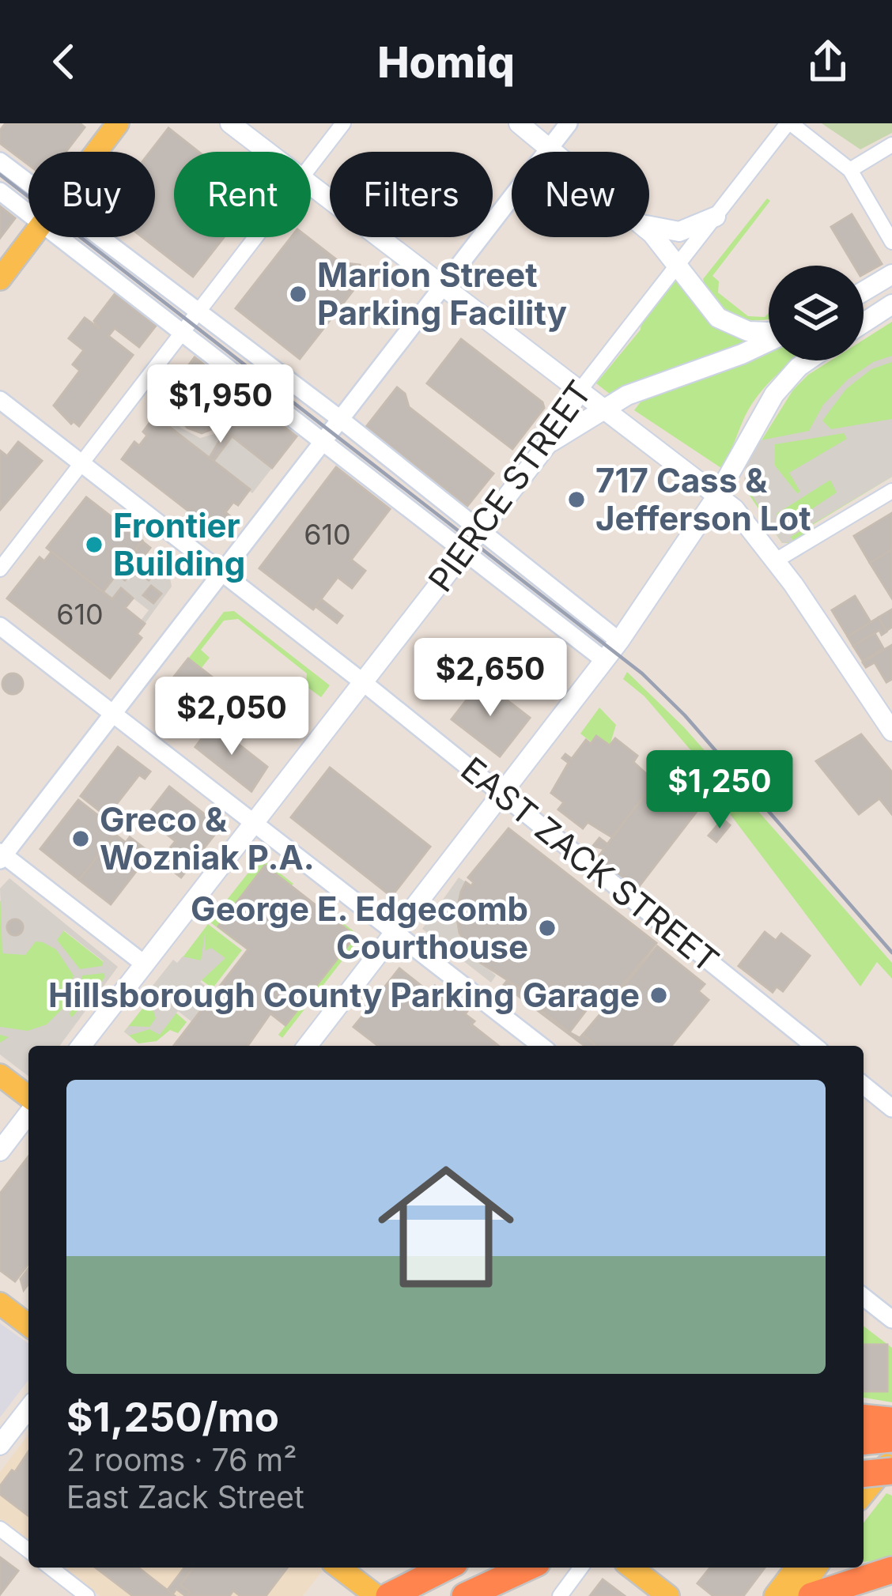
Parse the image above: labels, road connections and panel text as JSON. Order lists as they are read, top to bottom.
{
  "streets": {
    "main road": ["PIERCE STREET"],
    "street": ["EAST ZACK STREET"]
  },
  "crossings": [
    ["PIERCE STREET", "EAST ZACK STREET"]
  ],
  "places": [
    "Marion Street Parking Facility",
    "717 Cass & Jefferson Lot",
    "Frontier Building",
    "Greco & Wozniak P.A.",
    "George E. Edgecomb Courthouse",
    "Hillsborough County Parking Garage"
  ],
  "house_numbers": ["610", "610"],
  "page": {
    "header": "Homiq",
    "chip": [
      "Buy",
      "Rent",
      "Filters",
      "New"
    ],
    "price": [
      "$1,950",
      "$2,650",
      "$2,050",
      "$1,250"
    ],
    "list": [
      {
        "name": "$1,250/mo",
        "note": "2 rooms · 76 m² · East Zack Street"
      }
    ]
  }
}
